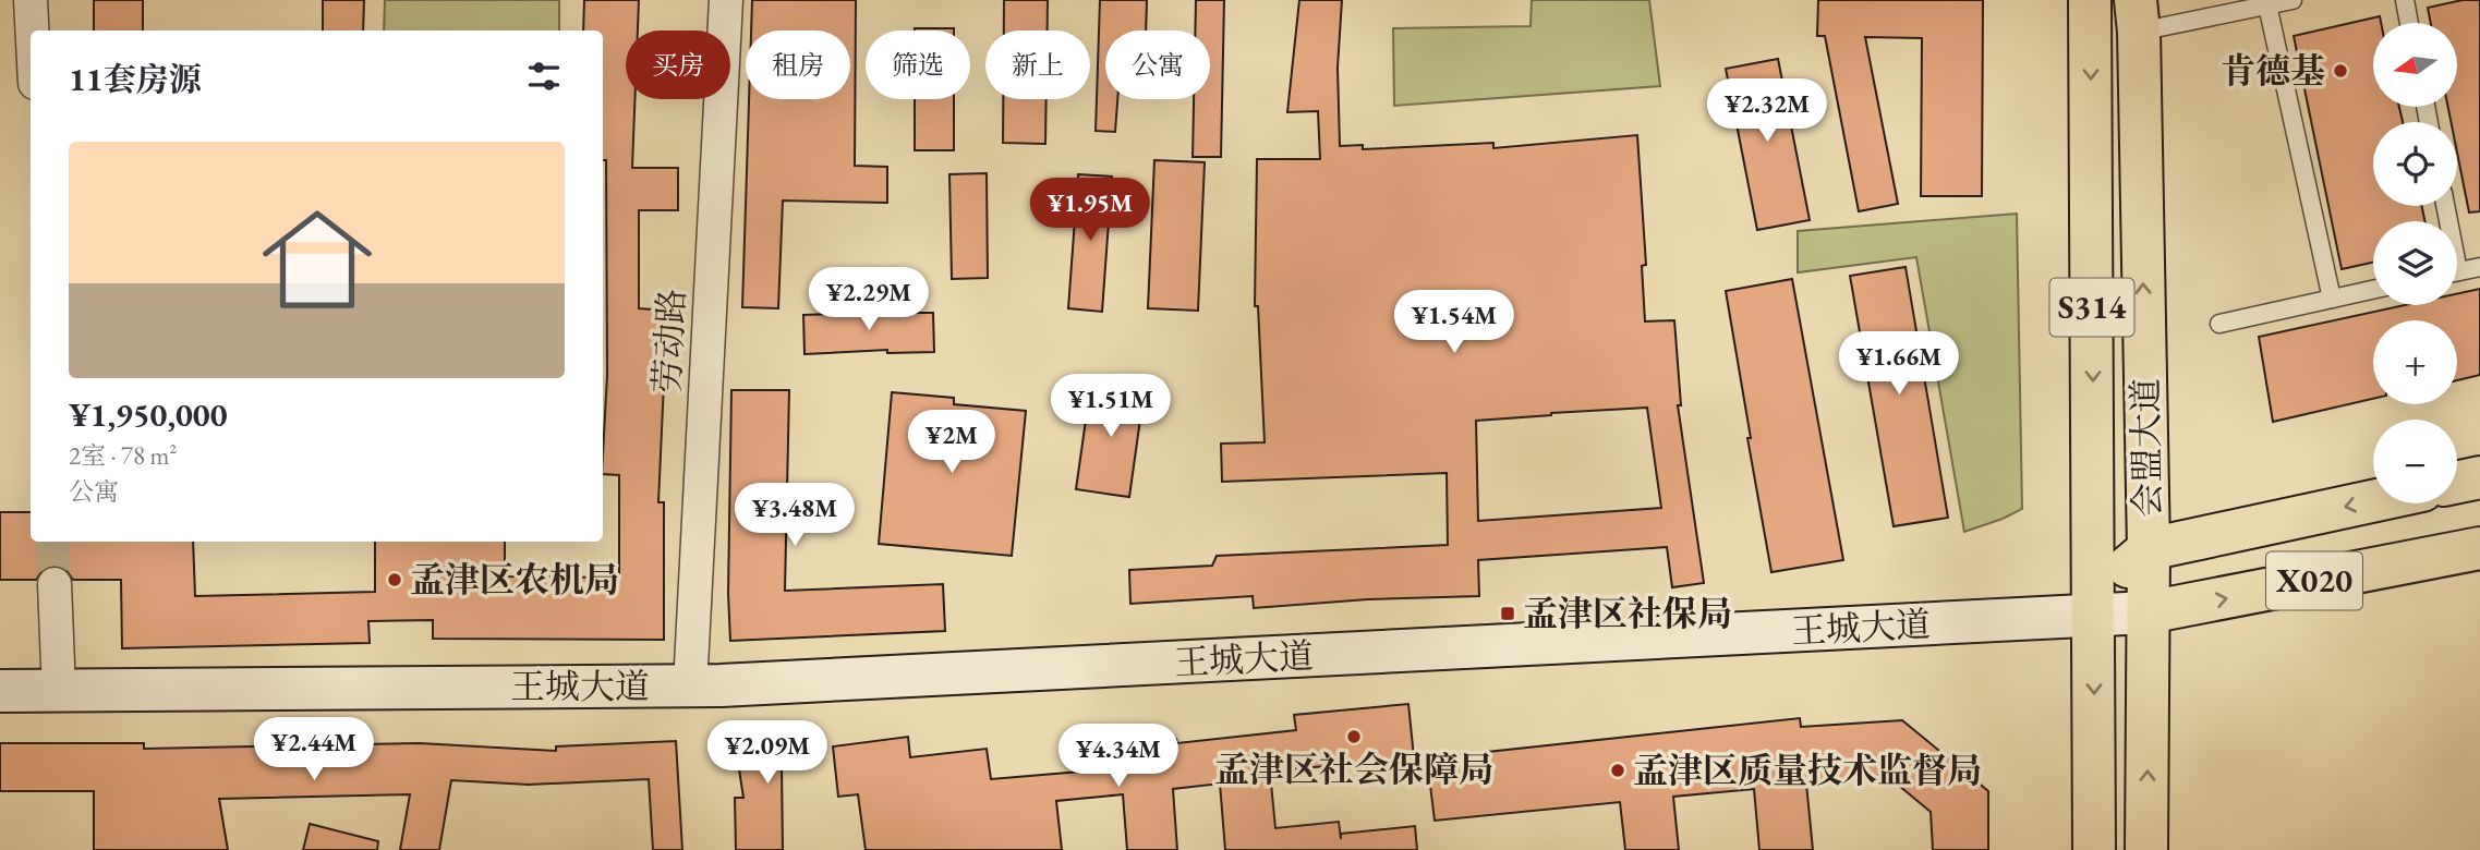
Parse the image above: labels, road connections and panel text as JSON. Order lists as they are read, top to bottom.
{
  "streets": {
    "main road": [
      "S314",
      "会盟大道",
      "X020",
      "王城大道"
    ],
    "street": ["劳动路"]
  },
  "crossings": [
    ["劳动路", "王城大道"],
    ["会盟大道", "X020"],
    ["会盟大道", "王城大道"],
    ["X020", "王城大道"]
  ],
  "places": {
    "other": [
      "肯德基",
      "孟津区农机局",
      "孟津区社会保障局",
      "孟津区质量技术监督局"
    ],
    "transit": ["孟津区社保局"]
  },
  "north": "left",
  "page": {
    "map_buttons": ["+", "−"],
    "chip": [
      "买房",
      "租房",
      "筛选",
      "新上",
      "公寓"
    ],
    "heading": "11套房源",
    "price": [
      "¥2.32M",
      "¥1.95M",
      "¥2.29M",
      "¥1.54M",
      "¥1.66M",
      "¥1.51M",
      "¥2M",
      "¥3.48M",
      "¥2.44M",
      "¥2.09M",
      "¥4.34M"
    ],
    "list": [
      {
        "name": "¥1,950,000",
        "note": "2室 · 78 m² · 公寓"
      }
    ]
  }
}
